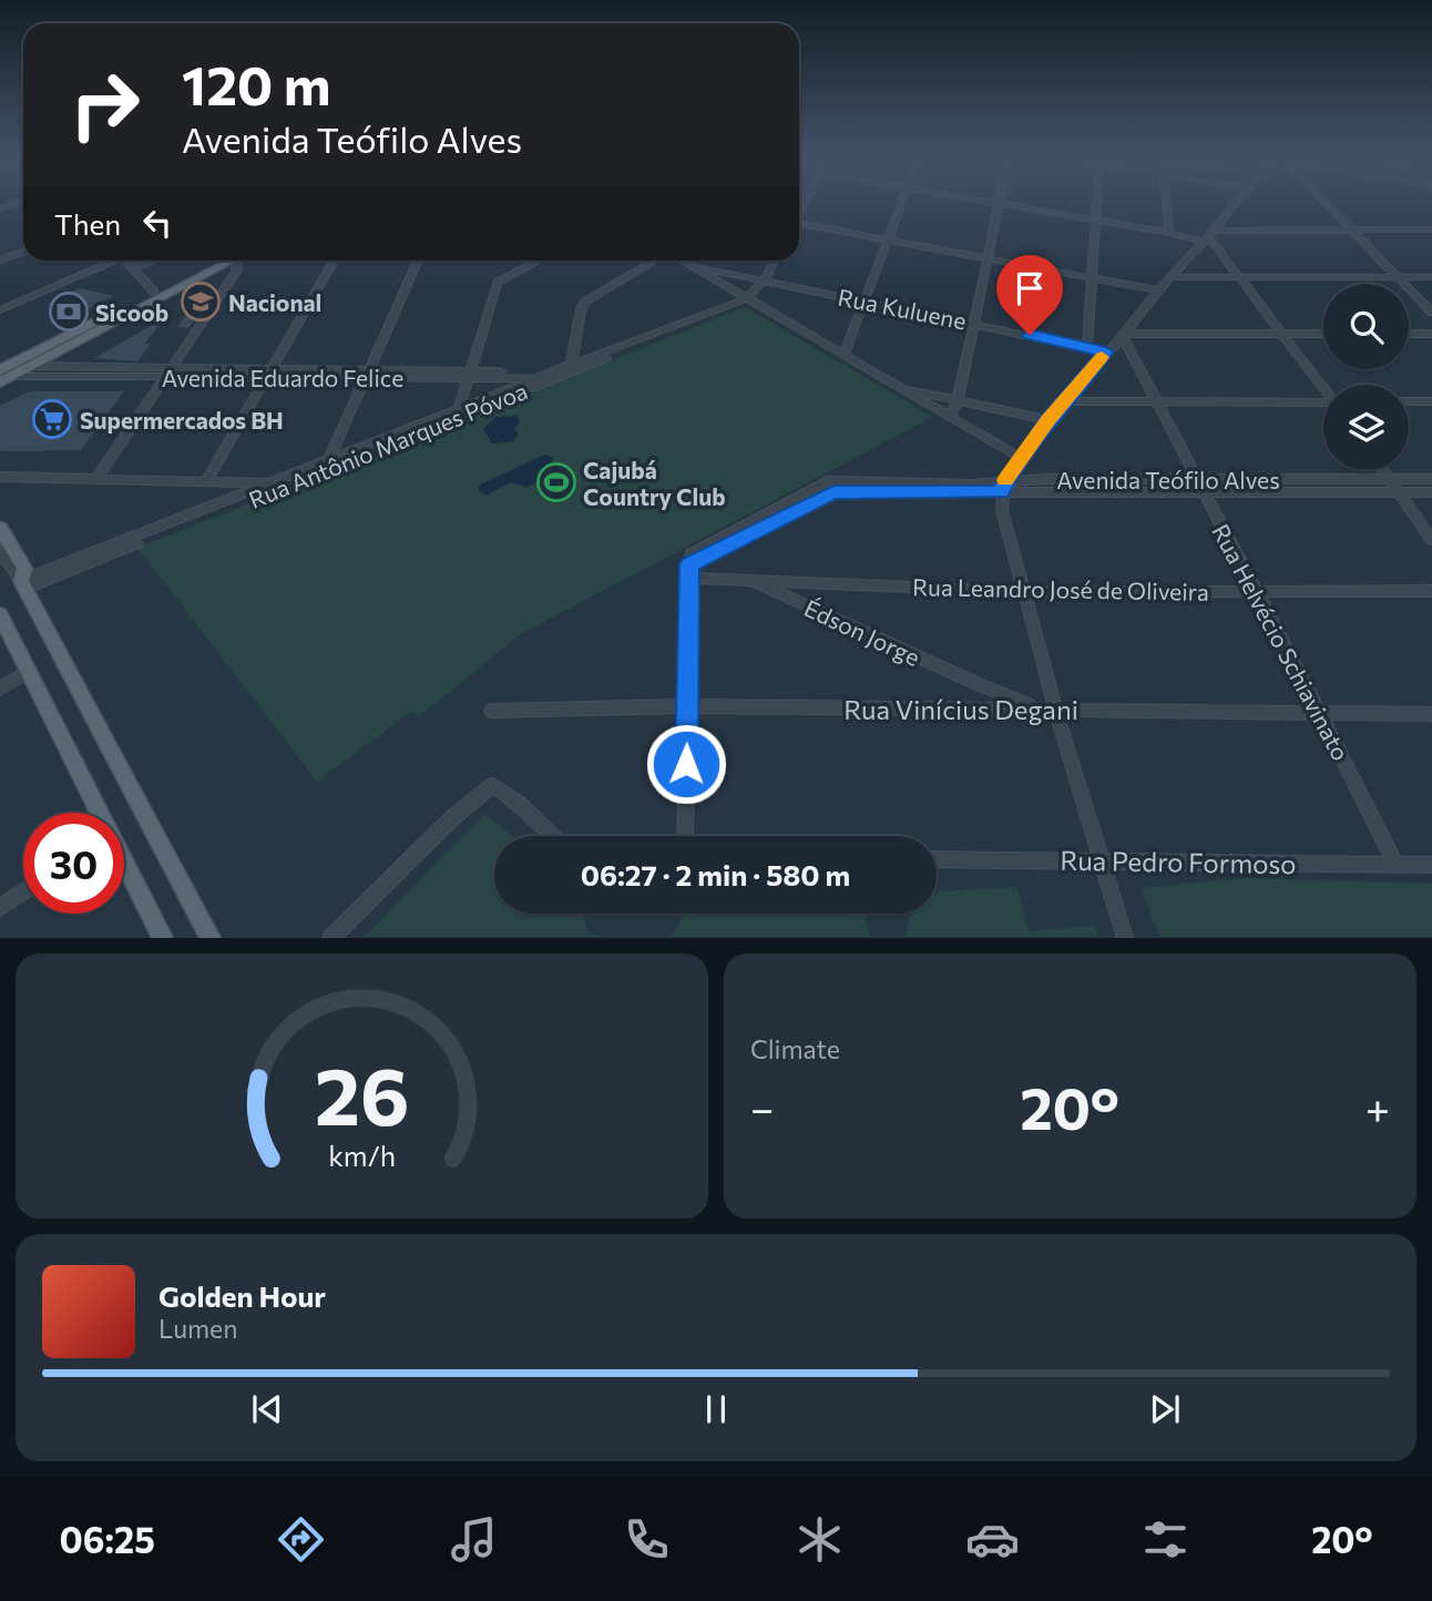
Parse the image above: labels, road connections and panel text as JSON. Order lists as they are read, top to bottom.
{
  "streets": {
    "street": [
      "Rua Kuluene",
      "Avenida Eduardo Felice",
      "Rua Antônio Marques Póvoa",
      "Avenida Teófilo Alves",
      "Rua Leandro José de Oliveira",
      "Édson Jorge",
      "Rua Helvécio Schiavinato",
      "Rua Vinícius Degani",
      "Rua Pedro Formoso"
    ]
  },
  "crossings": [
    ["Avenida Eduardo Felice", "Rua Antônio Marques Póvoa"],
    ["Avenida Teófilo Alves", "Rua Leandro José de Oliveira"],
    ["Avenida Teófilo Alves", "Rua Helvécio Schiavinato"],
    ["Rua Leandro José de Oliveira", "Édson Jorge"],
    ["Rua Leandro José de Oliveira", "Rua Helvécio Schiavinato"],
    ["Édson Jorge", "Rua Vinícius Degani"],
    ["Rua Helvécio Schiavinato", "Rua Vinícius Degani"],
    ["Rua Helvécio Schiavinato", "Rua Pedro Formoso"]
  ],
  "places": {
    "school or university": ["Nacional"],
    "bank": ["Sicoob"],
    "supermarket": ["Supermercados BH"],
    "sports": ["Cajubá Country Club"]
  },
  "page": {
    "turn": ["120 m", "Avenida Teófilo Alves"],
    "then": "Then",
    "limit": "30",
    "trip": "06:27 · 2 min · 580 m",
    "tile": "Climate",
    "heat": ["−", "20°", "+"],
    "song": ["Golden Hour", "Lumen"],
    "tabs": ["06:25", "20°"],
    "gauge": ["26", "km/h"]
  }
}
